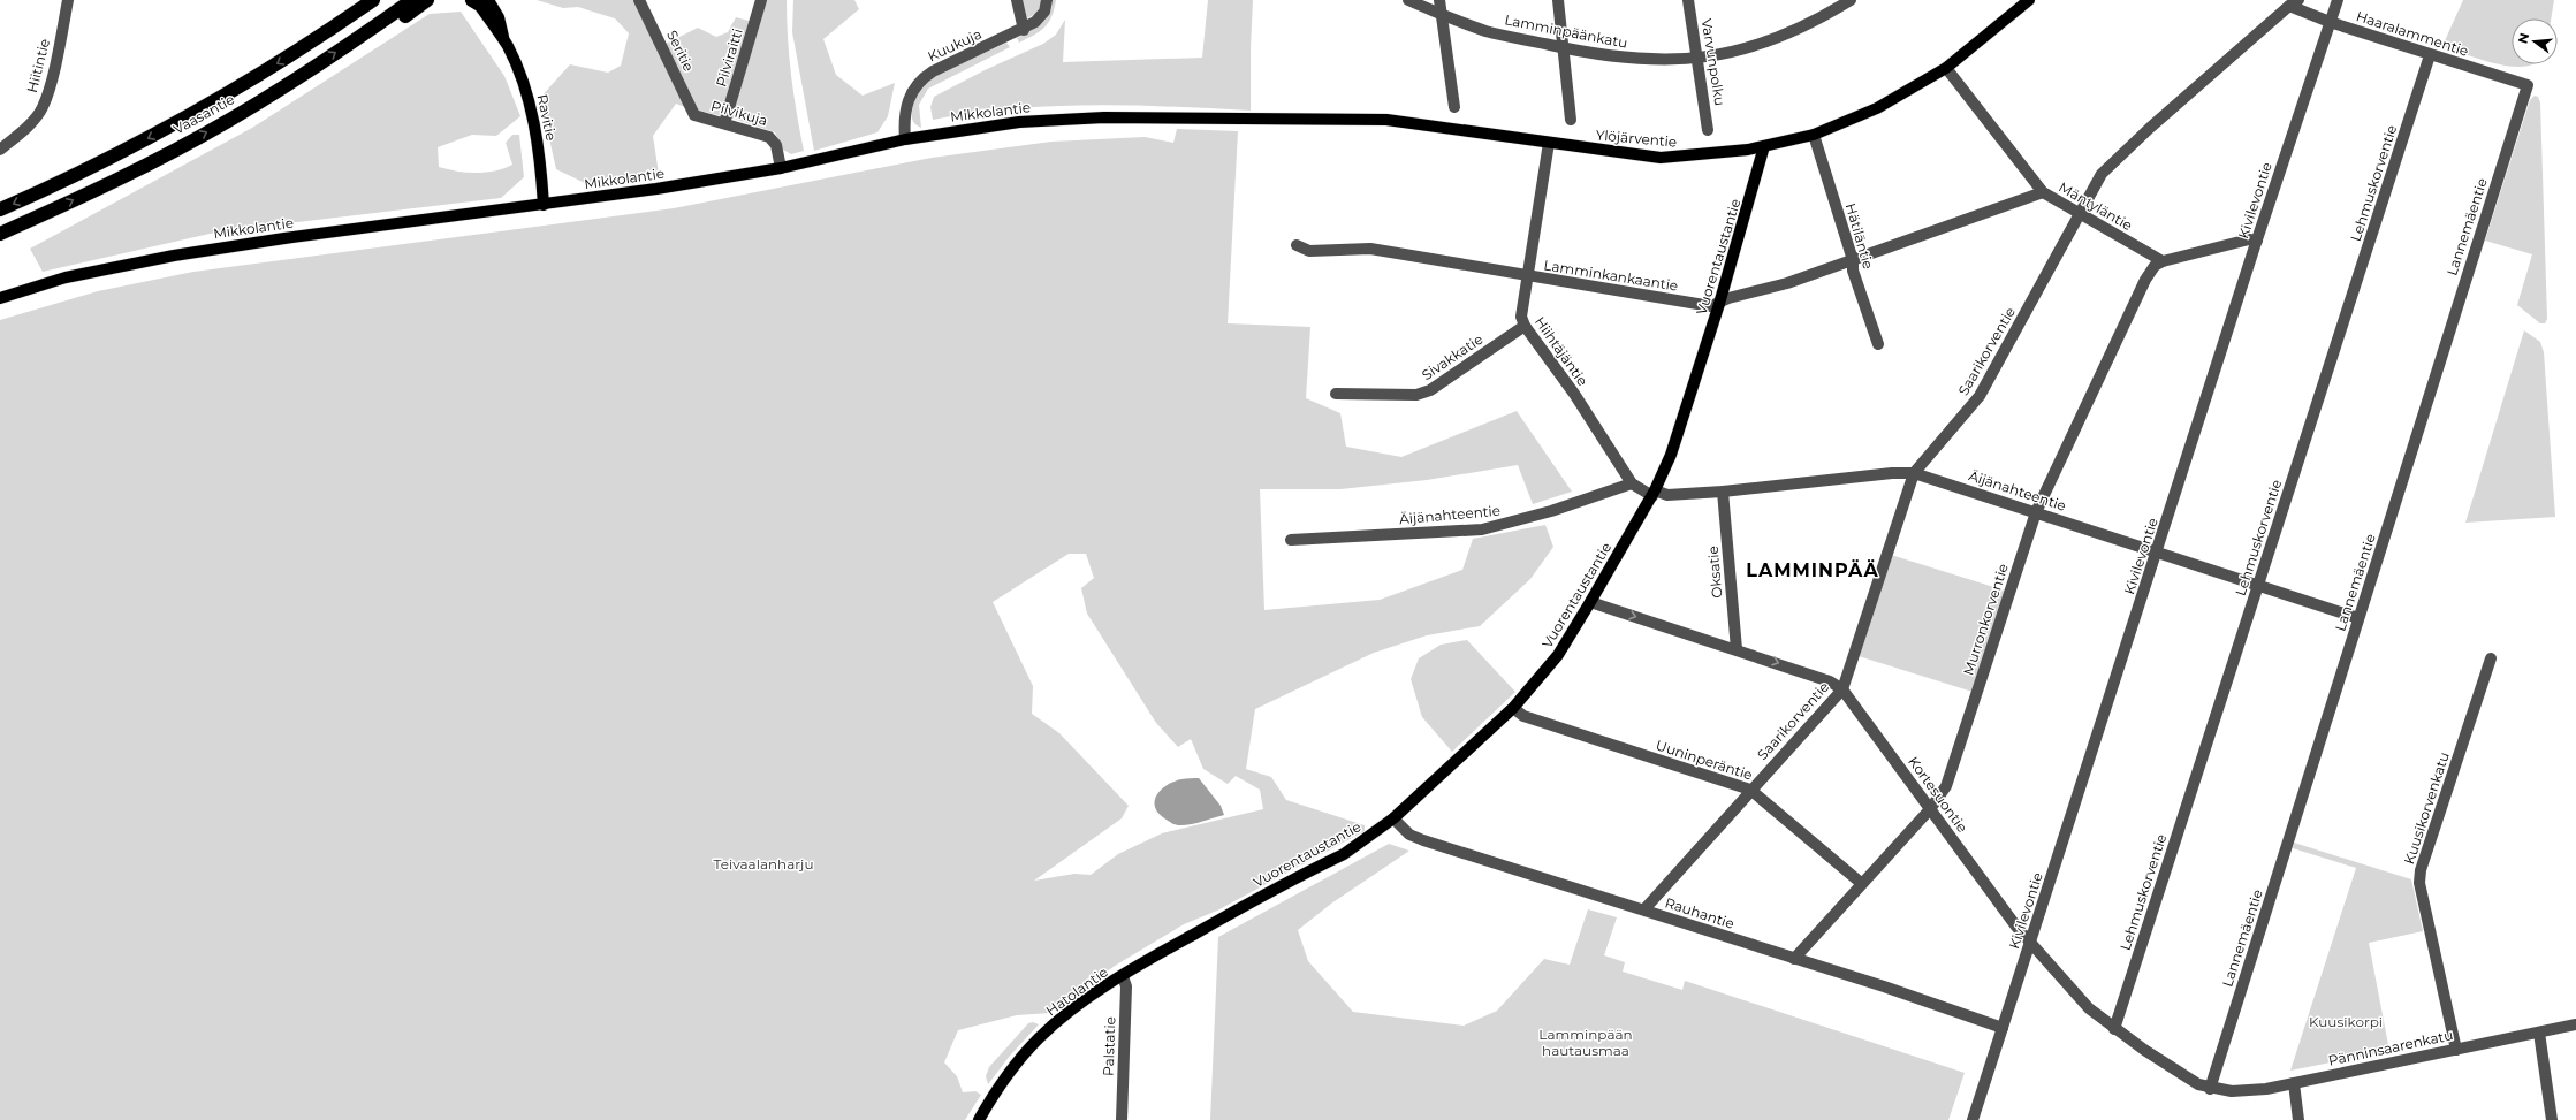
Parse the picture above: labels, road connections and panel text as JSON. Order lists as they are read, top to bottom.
{
  "streets": {
    "highway": ["Vaasantie"],
    "main road": [
      "Mikkolantie",
      "Ravitie",
      "Ylöjärventie",
      "Vuorentaustantie",
      "Hatolantie"
    ],
    "street": [
      "Lamminpäänkatu",
      "Haaralammentie",
      "Kuukuja",
      "Seritie",
      "Pilviraitti",
      "Varvunpolku",
      "Hiitintie",
      "Pilvikuja",
      "Lehmuskorventie",
      "Kivilevontie",
      "Mäntyläntie",
      "Lannemäentie",
      "Hätiläntie",
      "Lamminkankaantie",
      "Hiihtäjäntie",
      "Saarikorventie",
      "Sivakkatie",
      "Äijänahteentie",
      "Oksatie",
      "Murronkorventie",
      "Uuninperäntie",
      "Kortesuontie",
      "Kuusikorvenkatu",
      "Rauhantie",
      "Palstatie",
      "Pänninsaarenkatu"
    ]
  },
  "crossings": [
    ["Lamminpäänkatu", "Varvunpolku"],
    ["Haaralammentie", "Lehmuskorventie"],
    ["Haaralammentie", "Kivilevontie"],
    ["Haaralammentie", "Lannemäentie"],
    ["Haaralammentie", "Saarikorventie"],
    ["Kuukuja", "Mikkolantie"],
    ["Seritie", "Pilvikuja"],
    ["Pilviraitti", "Pilvikuja"],
    ["Mikkolantie", "Pilvikuja"],
    ["Mikkolantie", "Ravitie"],
    ["Mikkolantie", "Ylöjärventie"],
    ["Ylöjärventie", "Mäntyläntie"],
    ["Ylöjärventie", "Hätiläntie"],
    ["Ylöjärventie", "Vuorentaustantie"],
    ["Ylöjärventie", "Hiihtäjäntie"],
    ["Lehmuskorventie", "Äijänahteentie"],
    ["Lehmuskorventie", "Kortesuontie"],
    ["Kivilevontie", "Äijänahteentie"],
    ["Kivilevontie", "Kortesuontie"],
    ["Kivilevontie", "Rauhantie"],
    ["Mäntyläntie", "Lamminkankaantie"],
    ["Mäntyläntie", "Saarikorventie"],
    ["Mäntyläntie", "Murronkorventie"],
    ["Lannemäentie", "Äijänahteentie"],
    ["Lannemäentie", "Kortesuontie"],
    ["Lannemäentie", "Pänninsaarenkatu"],
    ["Hätiläntie", "Lamminkankaantie"],
    ["Vuorentaustantie", "Lamminkankaantie"],
    ["Vuorentaustantie", "Hiihtäjäntie"],
    ["Vuorentaustantie", "Äijänahteentie"],
    ["Vuorentaustantie", "Uuninperäntie"],
    ["Vuorentaustantie", "Kortesuontie"],
    ["Vuorentaustantie", "Rauhantie"],
    ["Vuorentaustantie", "Hatolantie"],
    ["Lamminkankaantie", "Hiihtäjäntie"],
    ["Hiihtäjäntie", "Sivakkatie"],
    ["Hiihtäjäntie", "Äijänahteentie"],
    ["Saarikorventie", "Äijänahteentie"],
    ["Saarikorventie", "Uuninperäntie"],
    ["Saarikorventie", "Kortesuontie"],
    ["Saarikorventie", "Rauhantie"],
    ["Äijänahteentie", "Oksatie"],
    ["Äijänahteentie", "Murronkorventie"],
    ["Oksatie", "Kortesuontie"],
    ["Murronkorventie", "Uuninperäntie"],
    ["Murronkorventie", "Kortesuontie"],
    ["Murronkorventie", "Rauhantie"],
    ["Kortesuontie", "Pänninsaarenkatu"],
    ["Kuusikorvenkatu", "Pänninsaarenkatu"],
    ["Hatolantie", "Palstatie"]
  ],
  "districts": ["LAMMINPÄÄ"],
  "parks": ["Teivaalanharju", "Kuusikorpi", "Lamminpään hautausmaa"],
  "north": "left"
}
